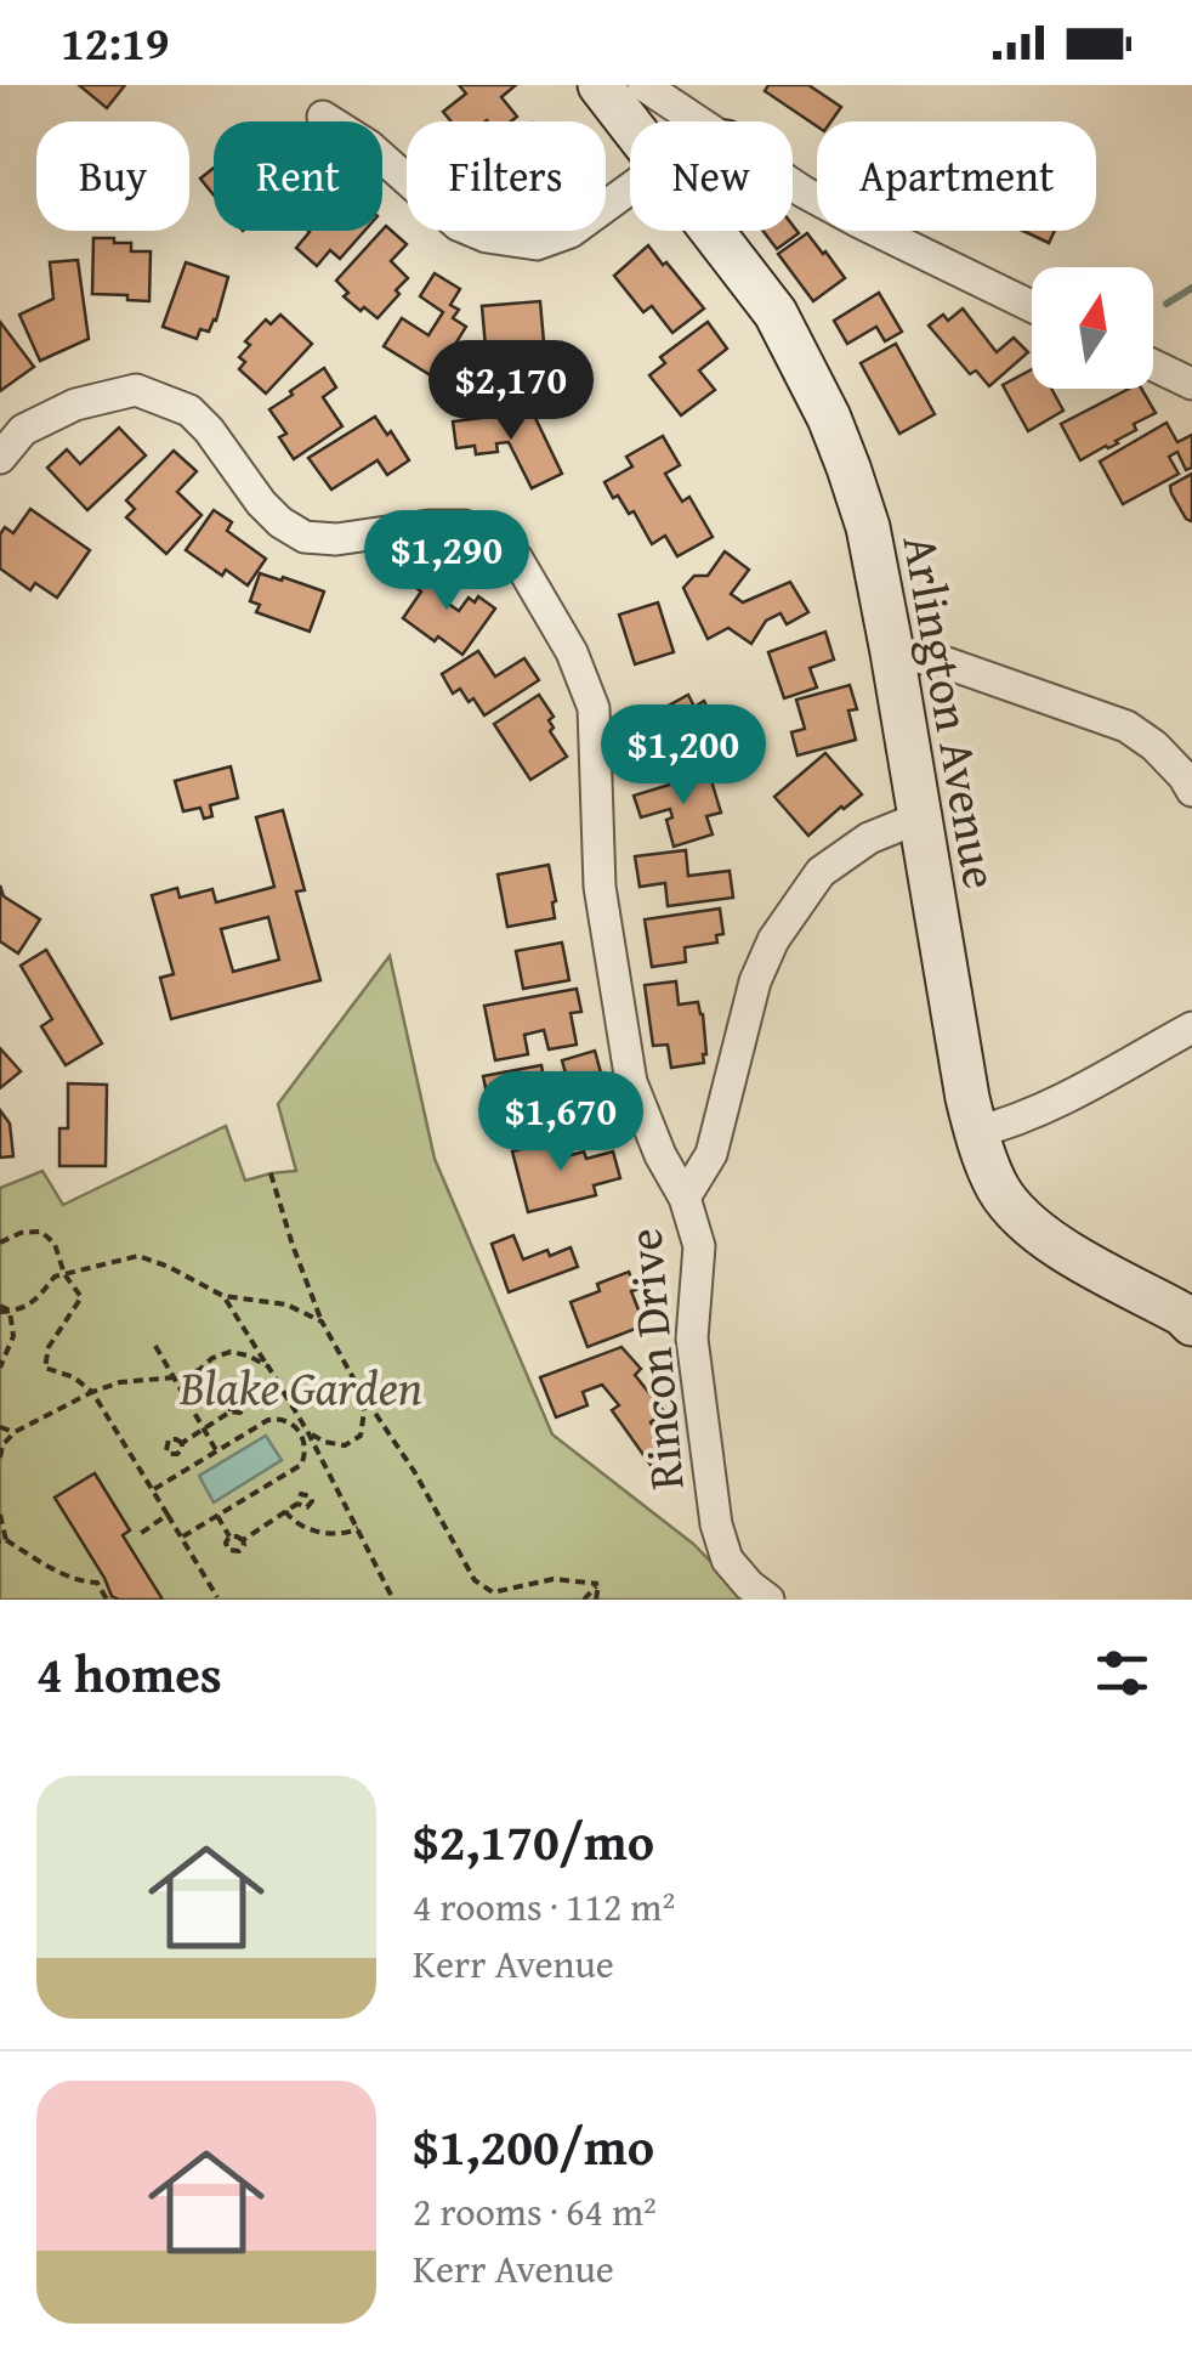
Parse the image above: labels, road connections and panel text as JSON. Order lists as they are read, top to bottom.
{
  "streets": {
    "main road": ["Arlington Avenue"],
    "street": ["Rincon Drive"]
  },
  "crossings": [
    ["Arlington Avenue", "Rincon Drive"]
  ],
  "parks": ["Blake Garden"],
  "north": "top",
  "page": {
    "status": "12:19",
    "chip": [
      "Buy",
      "Rent",
      "Filters",
      "New",
      "Apartment"
    ],
    "price": [
      "$2,170",
      "$1,290",
      "$1,200",
      "$1,670"
    ],
    "heading": "4 homes",
    "list": [
      {
        "name": "$2,170/mo",
        "note": "4 rooms · 112 m² · Kerr Avenue"
      },
      {
        "name": "$1,200/mo",
        "note": "2 rooms · 64 m² · Kerr Avenue"
      }
    ]
  }
}
